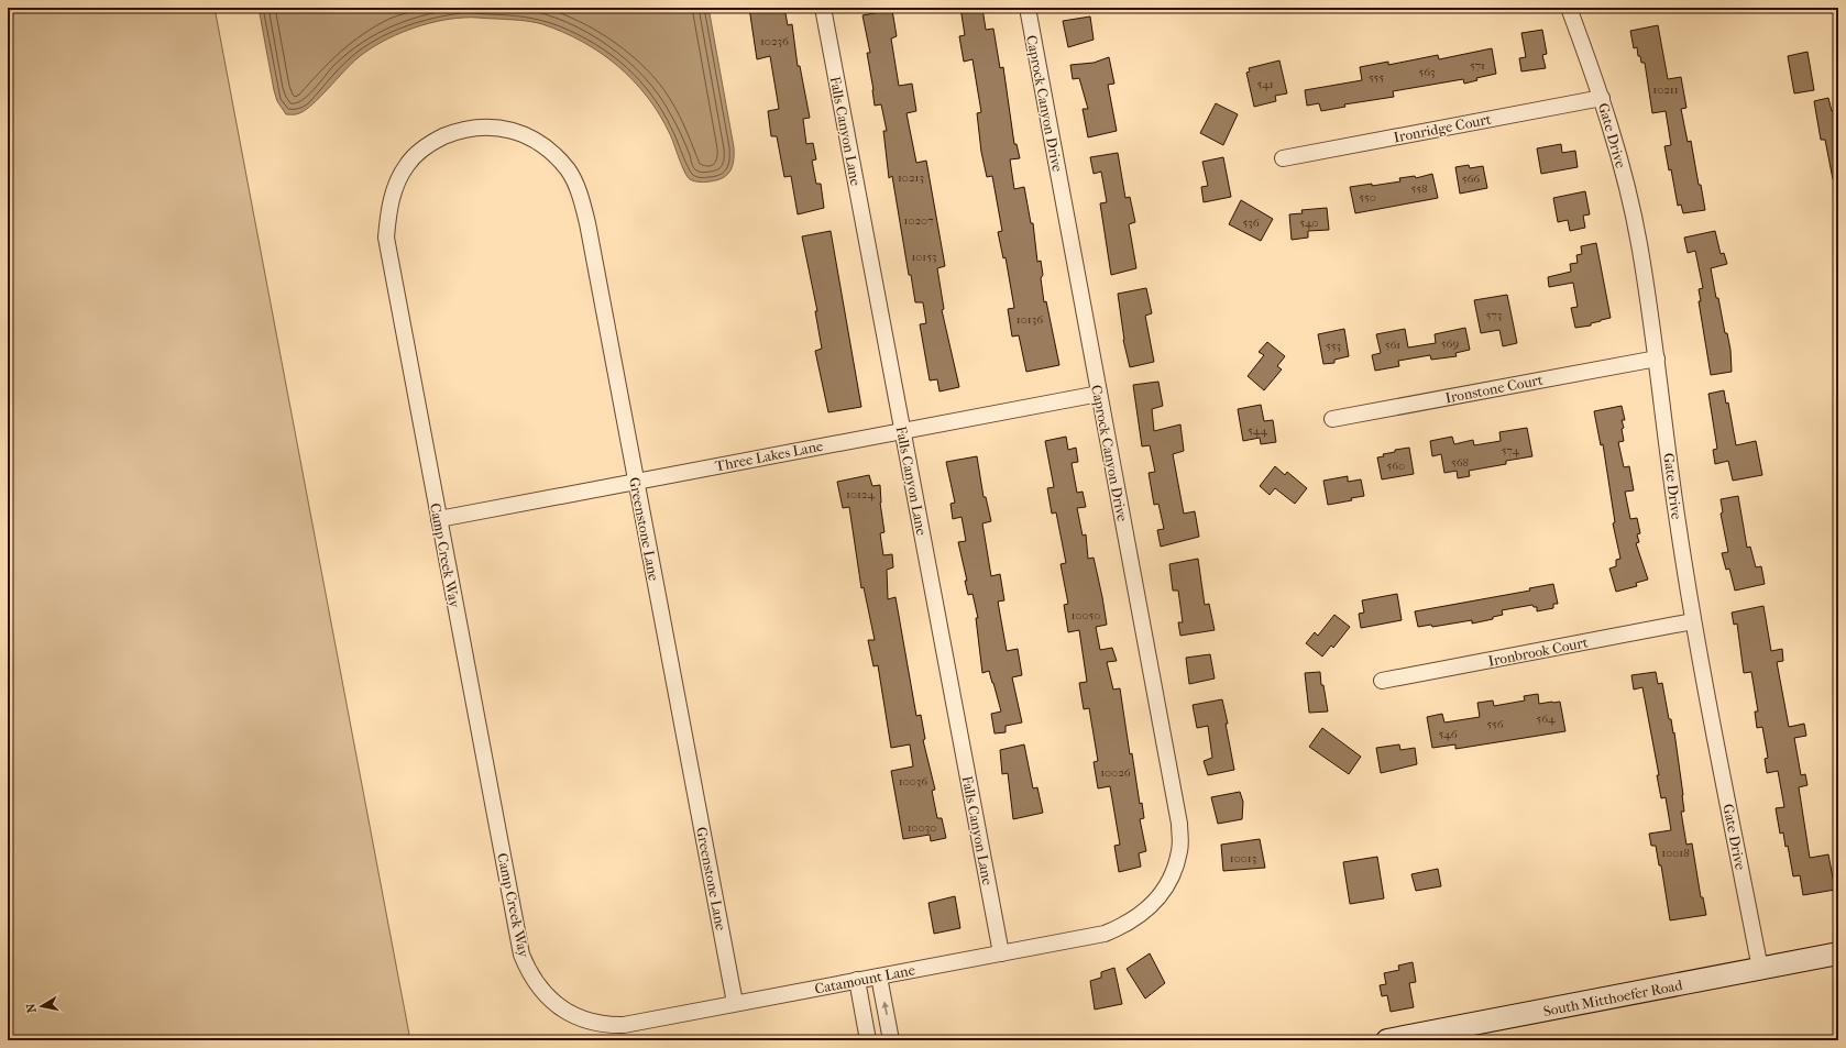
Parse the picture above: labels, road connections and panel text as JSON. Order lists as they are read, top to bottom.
{
  "streets": {
    "main road": ["South Mitthoefer Road"],
    "street": [
      "Caprock Canyon Drive",
      "Ironridge Court",
      "Falls Canyon Lane",
      "Gate Drive",
      "Ironstone Court",
      "Three Lakes Lane",
      "Greenstone Lane",
      "Camp Creek Way",
      "Ironbrook Court",
      "Catamount Lane"
    ]
  },
  "crossings": [
    ["Caprock Canyon Drive", "Three Lakes Lane"],
    ["Caprock Canyon Drive", "Catamount Lane"],
    ["Ironridge Court", "Gate Drive"],
    ["Falls Canyon Lane", "Three Lakes Lane"],
    ["Falls Canyon Lane", "Catamount Lane"],
    ["Gate Drive", "Ironstone Court"],
    ["Gate Drive", "Ironbrook Court"],
    ["Gate Drive", "South Mitthoefer Road"],
    ["Three Lakes Lane", "Greenstone Lane"],
    ["Three Lakes Lane", "Camp Creek Way"],
    ["Greenstone Lane", "Camp Creek Way"],
    ["Greenstone Lane", "Catamount Lane"],
    ["Camp Creek Way", "Catamount Lane"]
  ],
  "house_numbers": [
    "10236",
    "571",
    "563",
    "555",
    "541",
    "10211",
    "10213",
    "566",
    "558",
    "550",
    "10207",
    "536",
    "540",
    "10153",
    "573",
    "10136",
    "569",
    "561",
    "553",
    "544",
    "574",
    "568",
    "560",
    "10124",
    "10050",
    "564",
    "556",
    "546",
    "10026",
    "10036",
    "10030",
    "10018",
    "10013"
  ],
  "north": "left"
}
